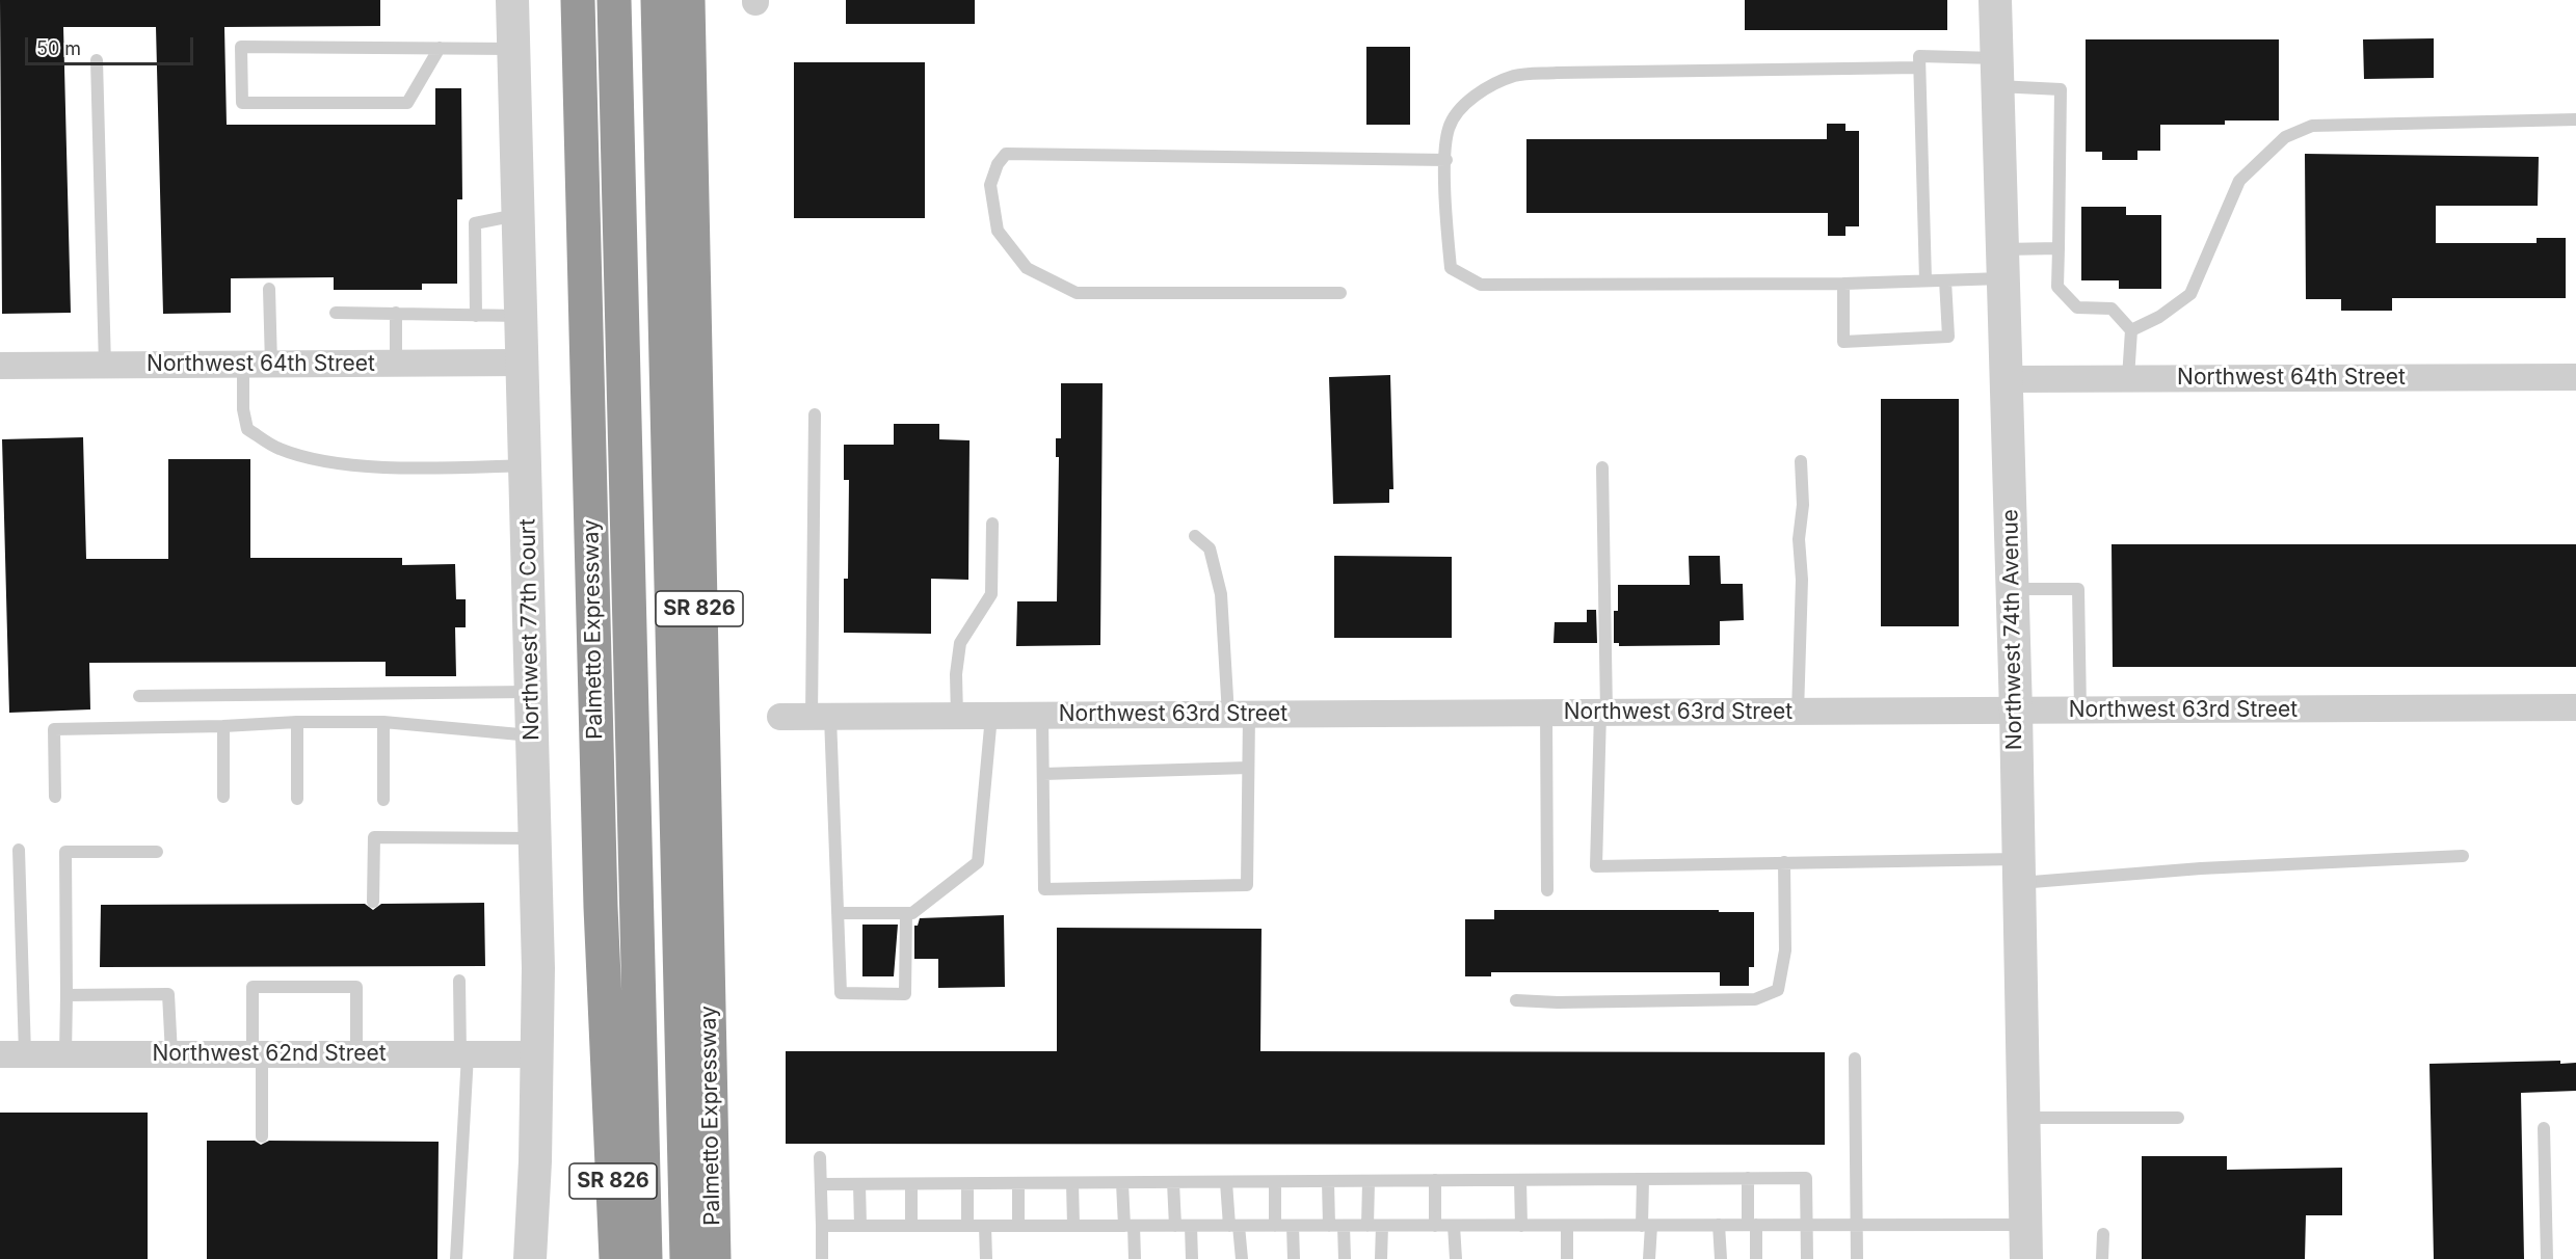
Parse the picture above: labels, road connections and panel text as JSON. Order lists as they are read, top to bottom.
{
  "streets": {
    "highway": ["SR 826", "Palmetto Expressway"],
    "street": [
      "Northwest 64th Street",
      "Northwest 77th Court",
      "Northwest 74th Avenue",
      "Northwest 63rd Street",
      "Northwest 62nd Street"
    ]
  },
  "crossings": [
    ["Northwest 64th Street", "Northwest 77th Court"],
    ["Northwest 64th Street", "Northwest 74th Avenue"],
    ["Northwest 77th Court", "Northwest 62nd Street"],
    ["Northwest 74th Avenue", "Northwest 63rd Street"]
  ],
  "scale_bar": "50 m"
}
